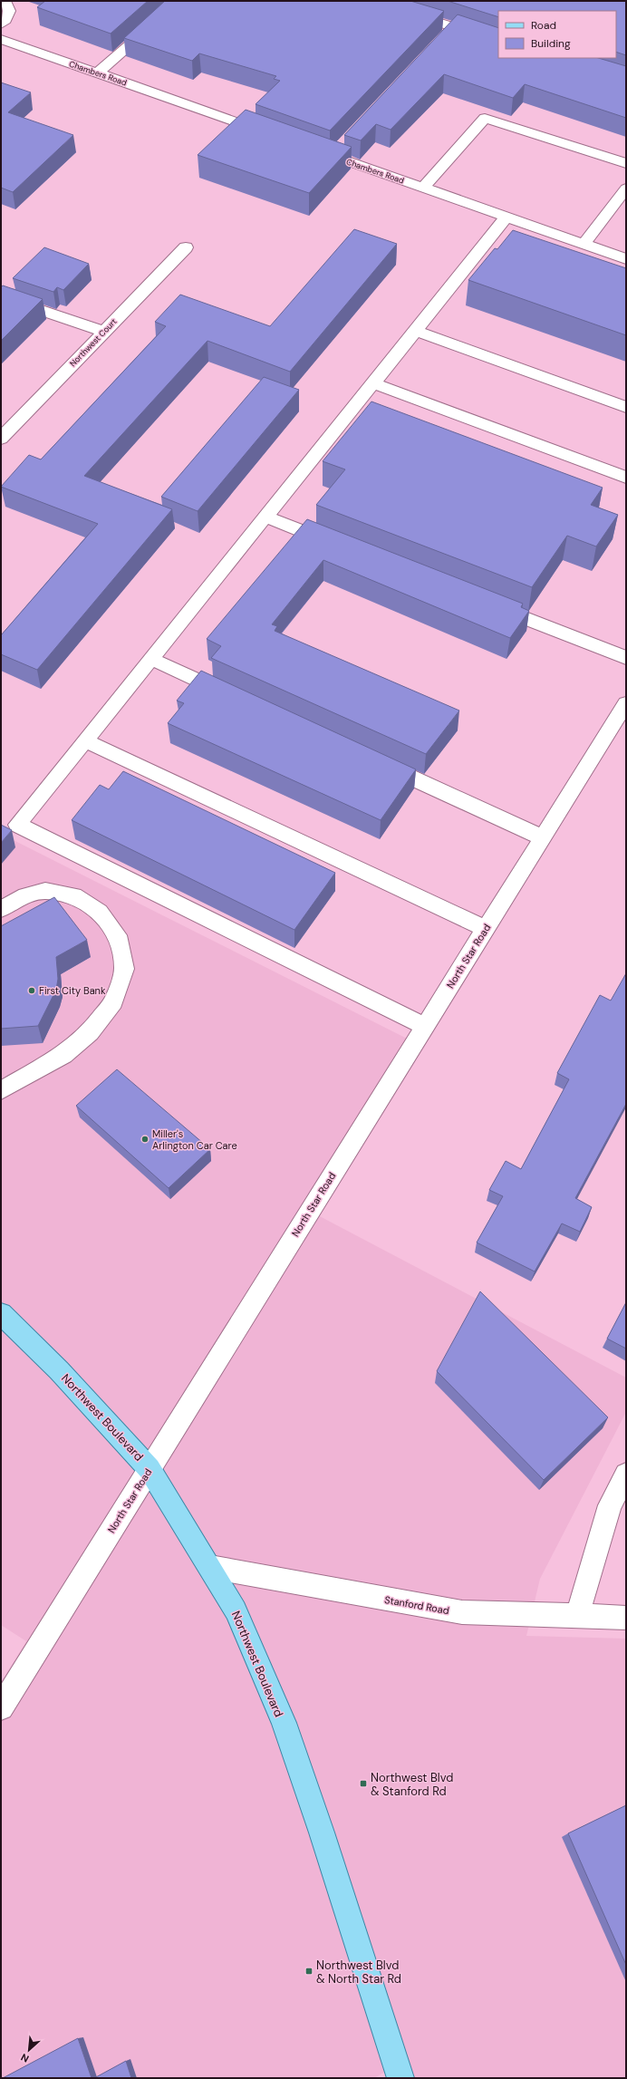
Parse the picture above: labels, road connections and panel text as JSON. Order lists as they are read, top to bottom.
{
  "streets": {
    "main road": ["Northwest Boulevard"],
    "street": [
      "Chambers Road",
      "Northwest Court",
      "North Star Road",
      "Stanford Road"
    ]
  },
  "crossings": [
    ["North Star Road", "Northwest Boulevard"],
    ["Northwest Boulevard", "Stanford Road"]
  ],
  "places": {
    "other": ["First City Bank", "Miller's Arlington Car Care"],
    "transit": ["Northwest Blvd & Stanford Rd", "Northwest Blvd & North Star Rd"]
  },
  "legend": ["Road", "Building"],
  "north": "bottom left"
}
